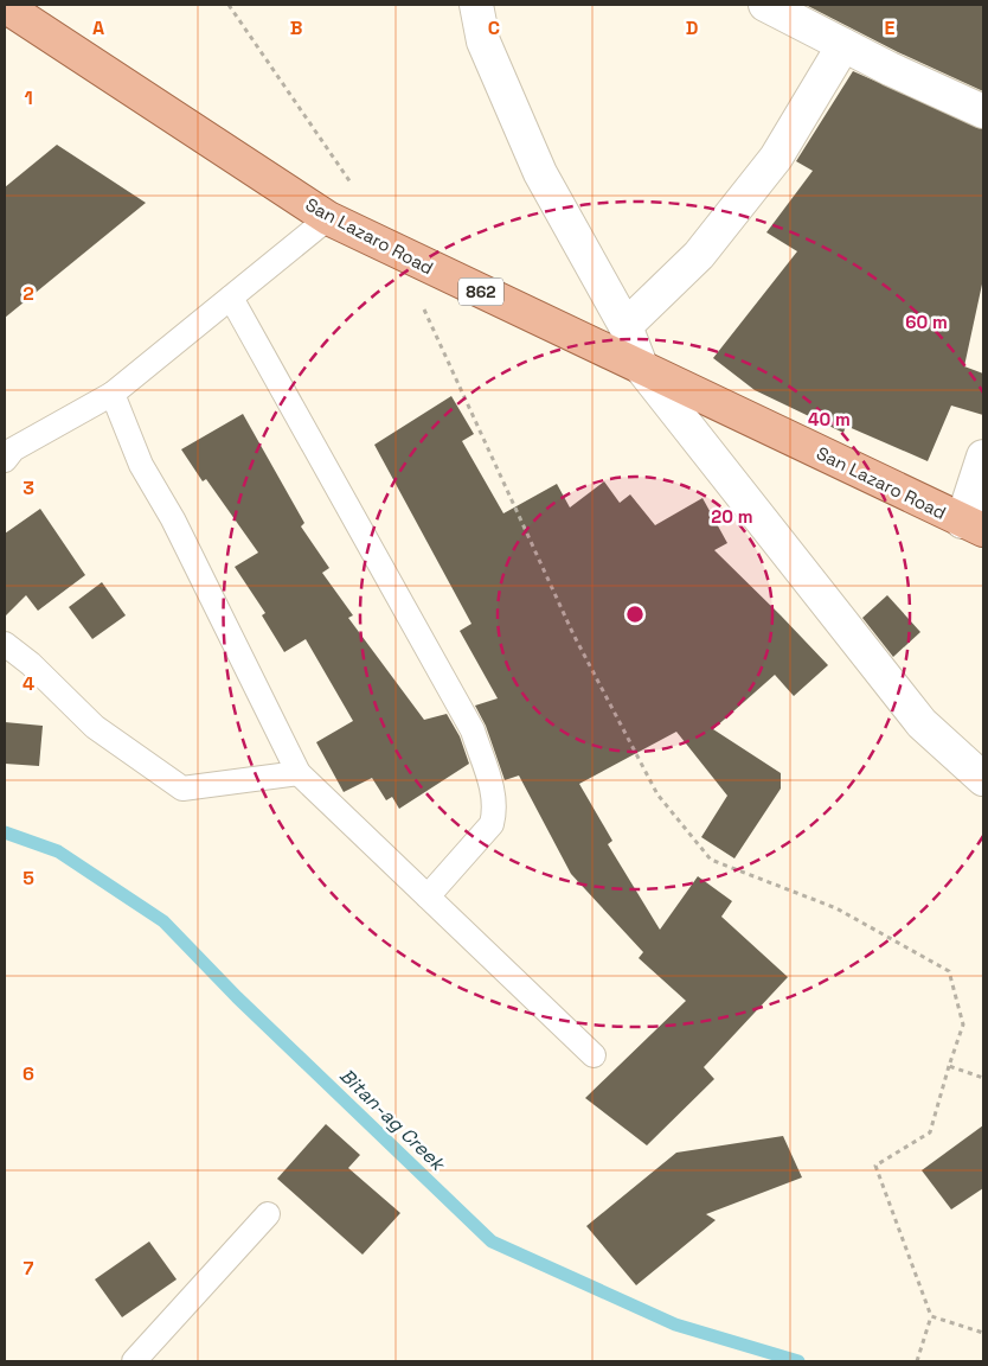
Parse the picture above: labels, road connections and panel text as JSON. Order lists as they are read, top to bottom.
{
  "streets": {
    "main road": ["San Lazaro Road", "862"]
  },
  "water": ["Bitan-ag Creek"],
  "grid": {
    "columns": [
      "A",
      "B",
      "C",
      "D",
      "E"
    ],
    "rows": [
      "1",
      "2",
      "3",
      "4",
      "5",
      "6",
      "7"
    ]
  },
  "rings": ["60 m", "40 m", "20 m"]
}
